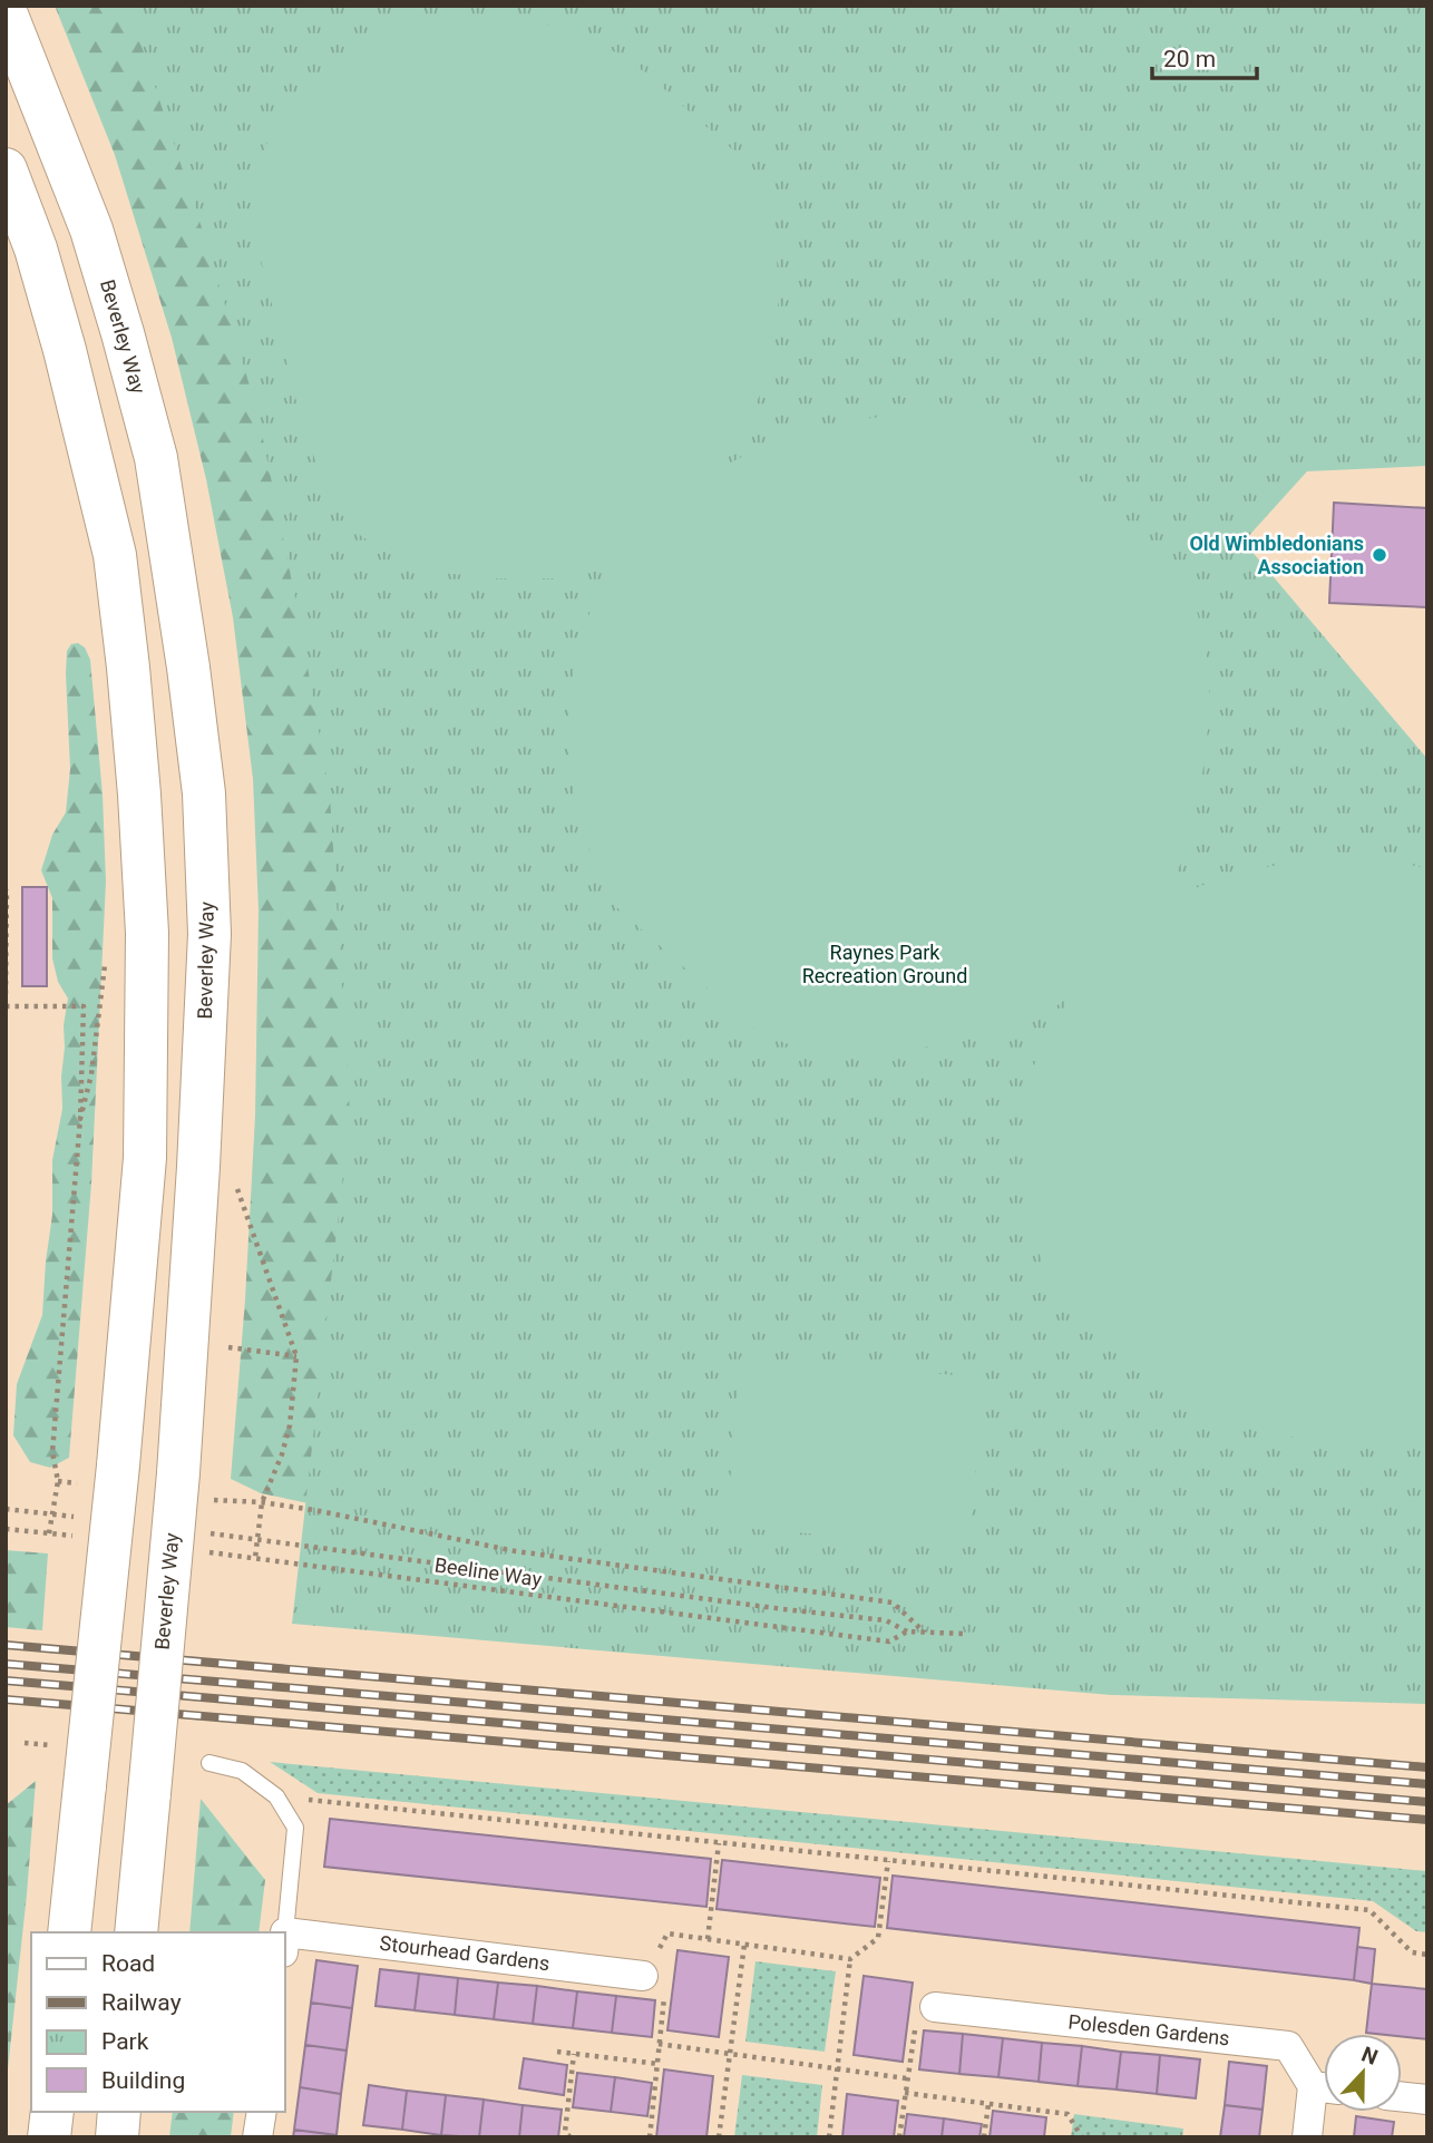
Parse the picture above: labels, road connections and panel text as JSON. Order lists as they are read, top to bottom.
{
  "streets": {
    "highway": ["Beverley Way"],
    "street": ["Stourhead Gardens", "Polesden Gardens"],
    "path": ["Beeline Way"]
  },
  "parks": ["Raynes Park Recreation Ground"],
  "places": ["Old Wimbledonians Association"],
  "legend": [
    "Road",
    "Railway",
    "Park",
    "Building"
  ],
  "scale_bar": "20 m",
  "north": "top"
}
